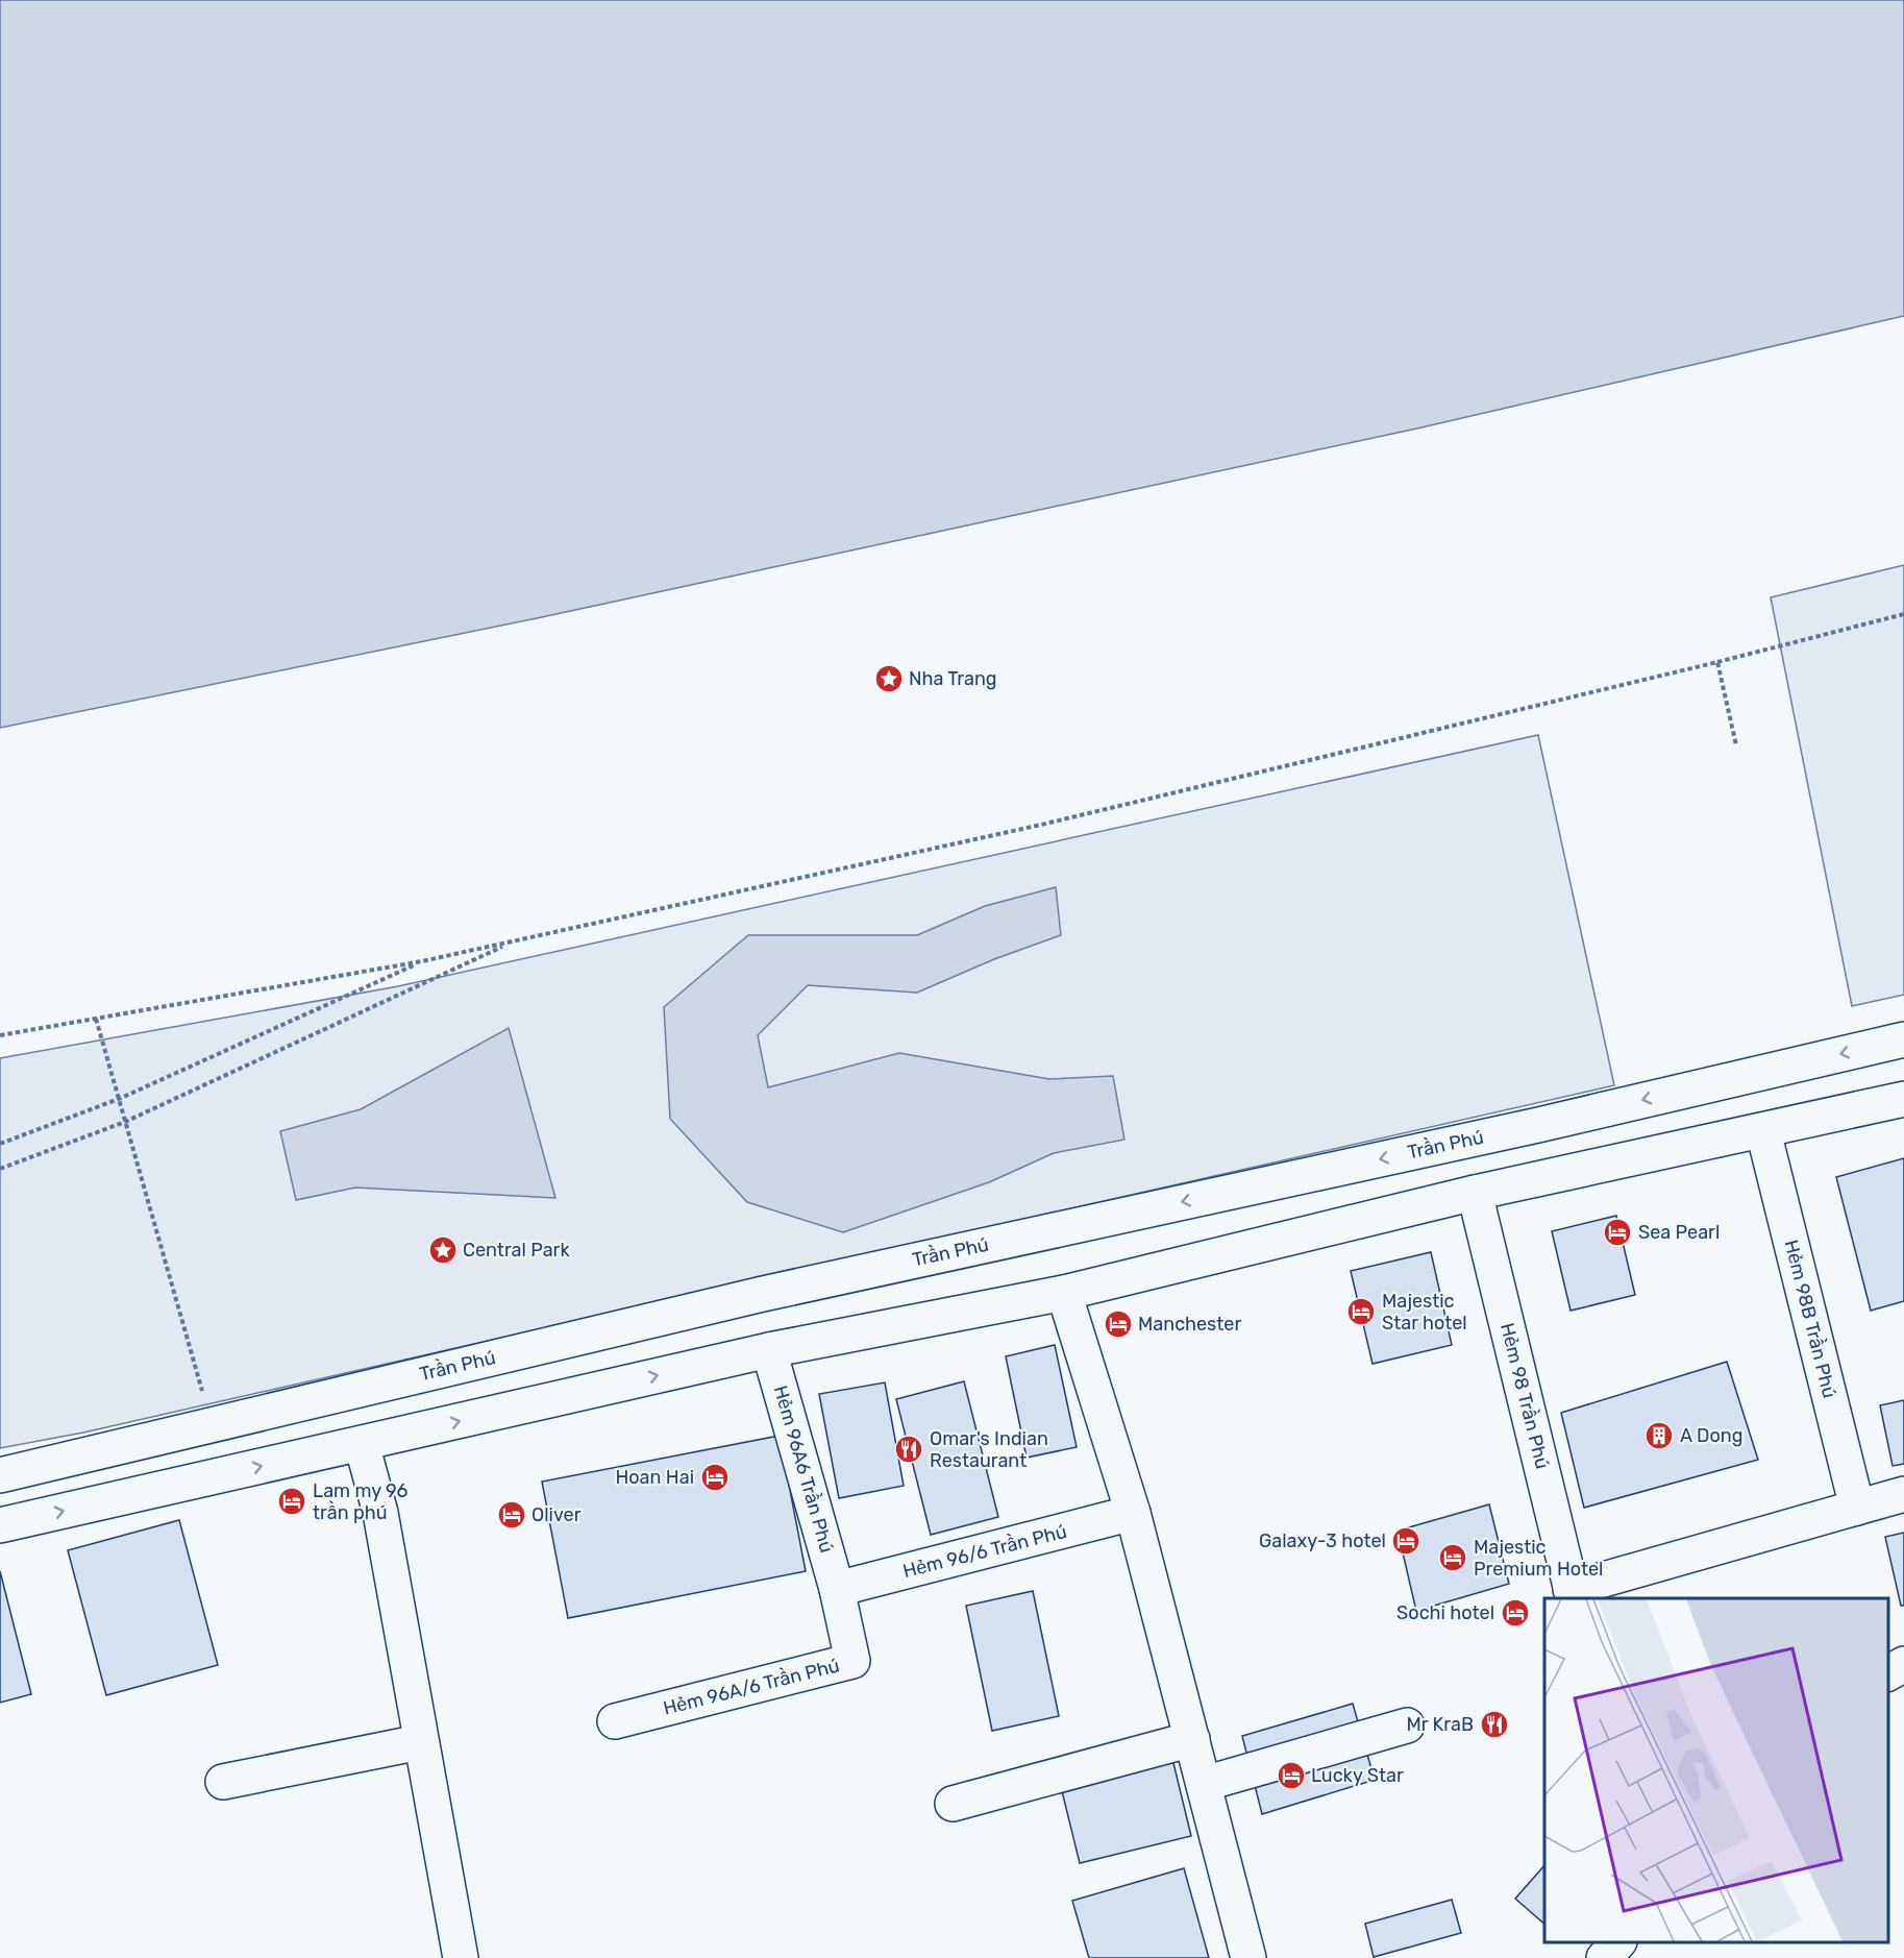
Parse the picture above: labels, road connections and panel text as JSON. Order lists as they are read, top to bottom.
{
  "streets": {
    "main road": [
      "Trần Phú",
      "Hẻm 98B Trần Phú",
      "Hẻm 98 Trần Phú",
      "Hẻm 96A6 Trần Phú",
      "Hẻm 96/6 Trần Phú",
      "Hẻm 96A/6 Trần Phú"
    ]
  },
  "crossings": [
    ["Hẻm 96A6 Trần Phú", "Hẻm 96/6 Trần Phú"],
    ["Hẻm 96A6 Trần Phú", "Hẻm 96A/6 Trần Phú"],
    ["Hẻm 96/6 Trần Phú", "Hẻm 96A/6 Trần Phú"]
  ],
  "places": {
    "place": ["Nha Trang", "Central Park"],
    "hotel": [
      "Sea Pearl",
      "Majestic Star hotel",
      "Manchester",
      "Hoan Hai",
      "Lam my 96 trần phú",
      "Oliver",
      "Galaxy-3 hotel",
      "Majestic Premium Hotel",
      "Sochi hotel",
      "Lucky Star"
    ],
    "building": ["A Dong"],
    "restaurant": ["Omar's Indian Restaurant", "Mr KraB"]
  }
}
